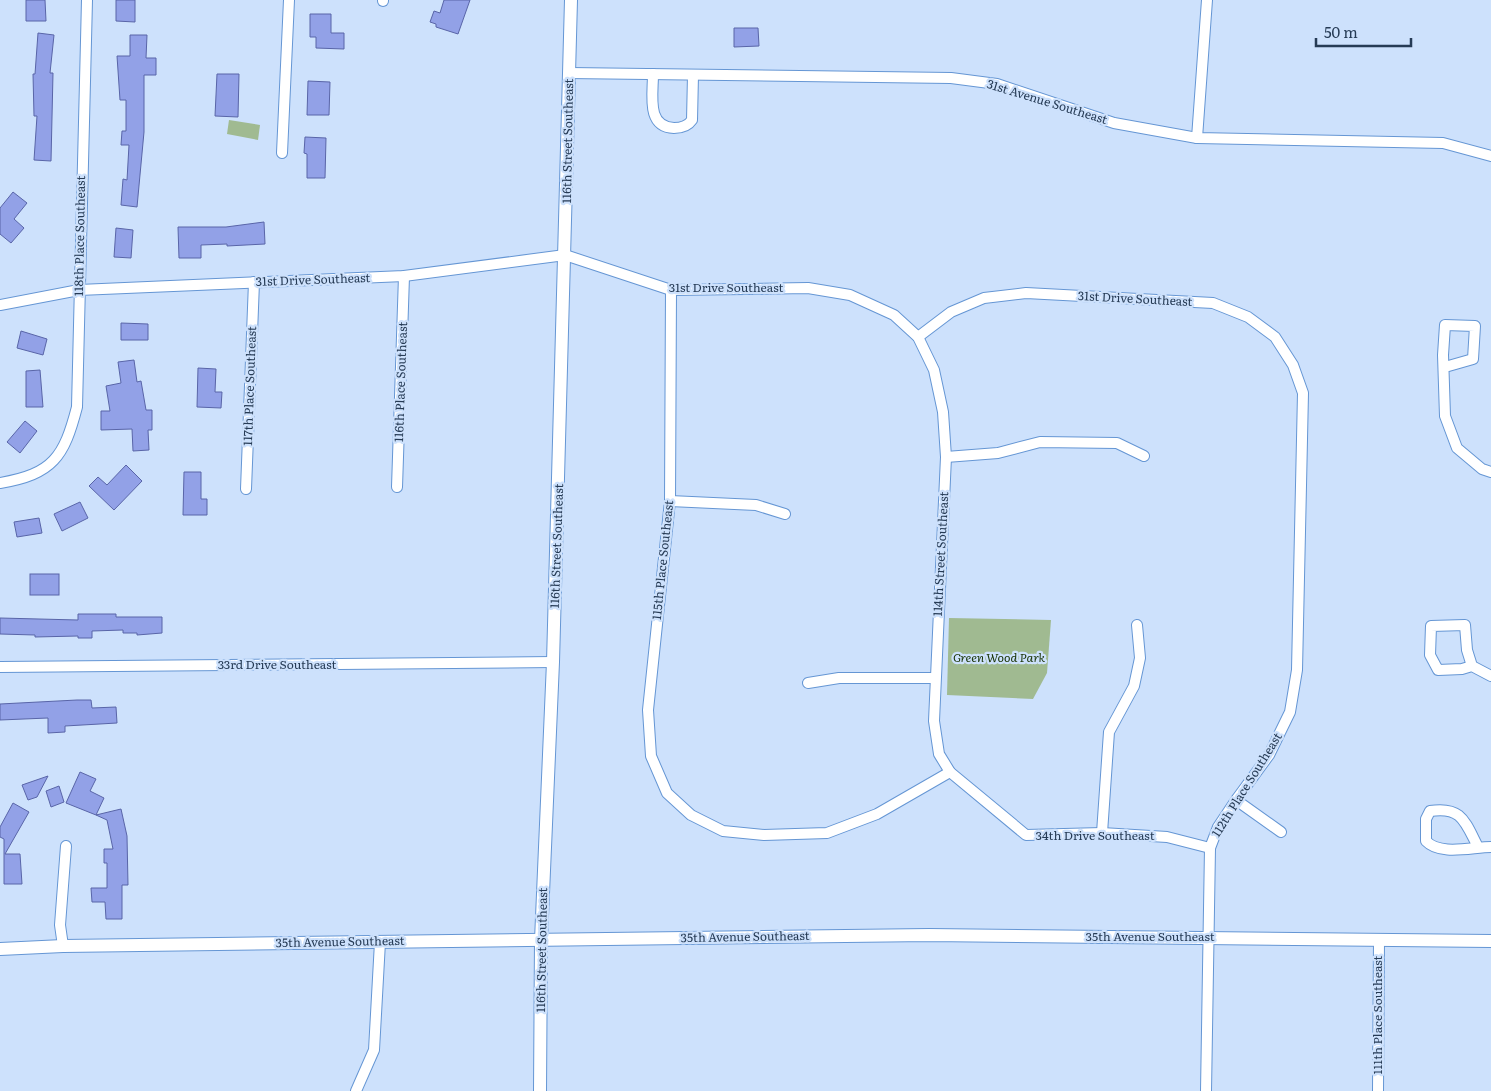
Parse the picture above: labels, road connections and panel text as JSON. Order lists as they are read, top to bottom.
{
  "streets": {
    "street": [
      "31st Avenue Southeast",
      "116th Street Southeast",
      "118th Place Southeast",
      "31st Drive Southeast",
      "116th Place Southeast",
      "117th Place Southeast",
      "114th Street Southeast",
      "115th Place Southeast",
      "33rd Drive Southeast",
      "112th Place Southeast",
      "34th Drive Southeast",
      "35th Avenue Southeast",
      "111th Place Southeast"
    ]
  },
  "crossings": [
    ["31st Avenue Southeast", "116th Street Southeast"],
    ["116th Street Southeast", "31st Drive Southeast"],
    ["116th Street Southeast", "33rd Drive Southeast"],
    ["116th Street Southeast", "35th Avenue Southeast"],
    ["118th Place Southeast", "31st Drive Southeast"],
    ["31st Drive Southeast", "116th Place Southeast"],
    ["31st Drive Southeast", "117th Place Southeast"],
    ["31st Drive Southeast", "114th Street Southeast"],
    ["31st Drive Southeast", "115th Place Southeast"],
    ["31st Drive Southeast", "112th Place Southeast"],
    ["114th Street Southeast", "115th Place Southeast"],
    ["114th Street Southeast", "34th Drive Southeast"],
    ["115th Place Southeast", "34th Drive Southeast"],
    ["112th Place Southeast", "34th Drive Southeast"],
    ["112th Place Southeast", "35th Avenue Southeast"],
    ["35th Avenue Southeast", "111th Place Southeast"]
  ],
  "parks": ["Green Wood Park"],
  "scale_bar": "50 m"
}
